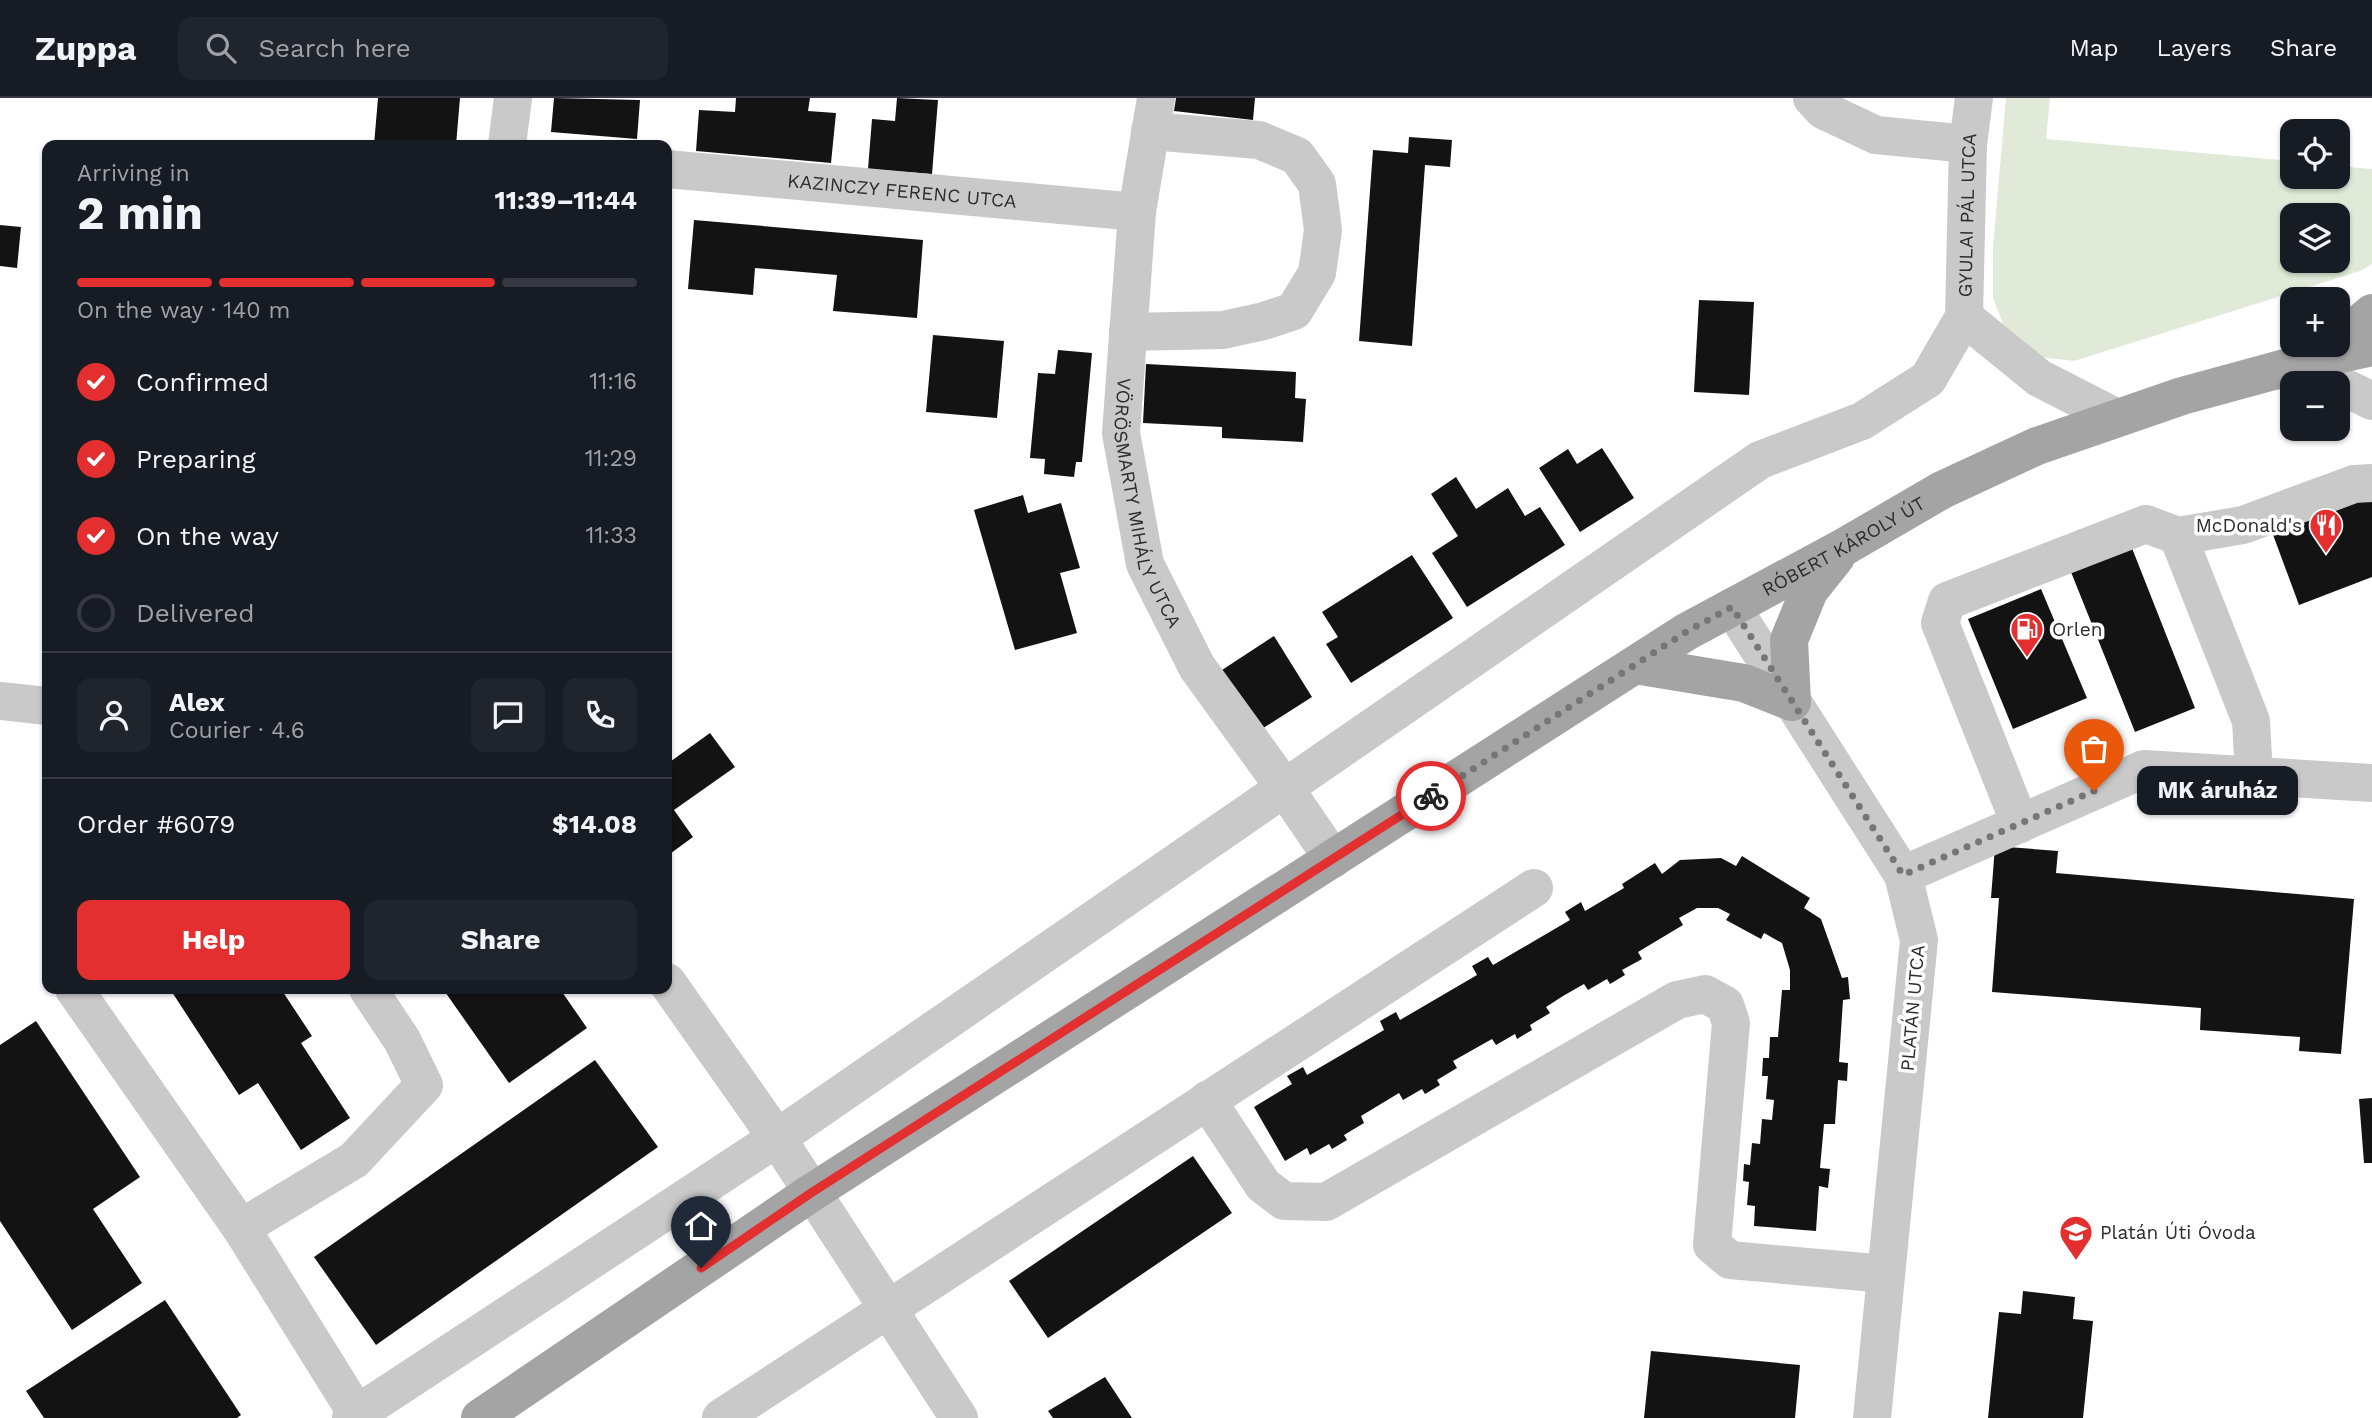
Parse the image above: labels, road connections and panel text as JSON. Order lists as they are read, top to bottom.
{
  "streets": {
    "main road": ["RÓBERT KÁROLY ÚT"],
    "street": [
      "KAZINCZY FERENC UTCA",
      "GYULAI PÁL UTCA",
      "VÖRÖSMARTY MIHÁLY UTCA",
      "PLATÁN UTCA"
    ]
  },
  "crossings": [
    ["KAZINCZY FERENC UTCA", "VÖRÖSMARTY MIHÁLY UTCA"],
    ["GYULAI PÁL UTCA", "RÓBERT KÁROLY ÚT"],
    ["VÖRÖSMARTY MIHÁLY UTCA", "RÓBERT KÁROLY ÚT"],
    ["RÓBERT KÁROLY ÚT", "PLATÁN UTCA"]
  ],
  "places": {
    "restaurant": ["McDonald's"],
    "fuel station": ["Orlen"],
    "other": ["MK áruház"],
    "school or university": ["Platán Úti Óvoda"]
  },
  "page": {
    "header": "Zuppa",
    "search": "Search here",
    "nav": ["Map", "Layers", "Share"],
    "map_buttons": ["+", "−"],
    "heading": ["2 min", "Arriving in", "11:39–11:44"],
    "panel": [
      "Alex",
      "Courier · 4.6",
      "Order #6079",
      "$14.08"
    ],
    "bar": "On the way · 140 m",
    "list": [
      ["Confirmed", "11:16"],
      ["Preparing", "11:29"],
      ["On the way", "11:33"],
      "Delivered"
    ],
    "bubble": "MK áruház",
    "buttons": ["Help", "Share"]
  }
}
